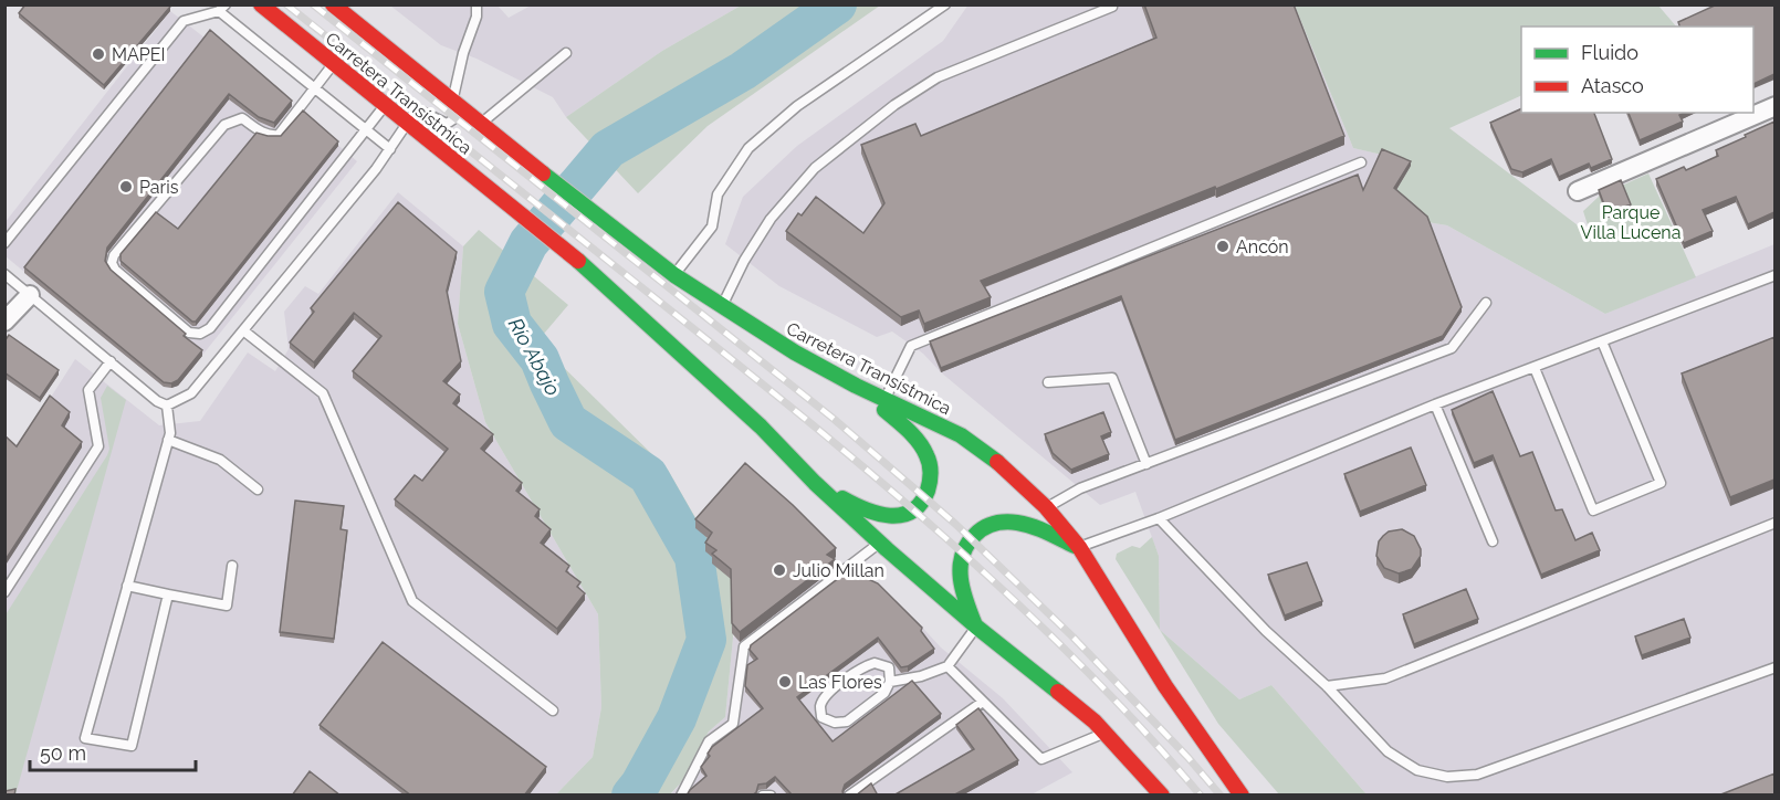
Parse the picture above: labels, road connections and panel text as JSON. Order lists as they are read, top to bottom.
{
  "streets": {
    "main road": ["Carretera Transístmica"]
  },
  "water": ["Río Abajo"],
  "parks": ["Parque Villa Lucena"],
  "places": [
    "MAPEI",
    "Paris",
    "Ancón",
    "Julio Millan",
    "Las Flores"
  ],
  "legend": ["Fluido", "Atasco"],
  "scale_bar": "50 m"
}
